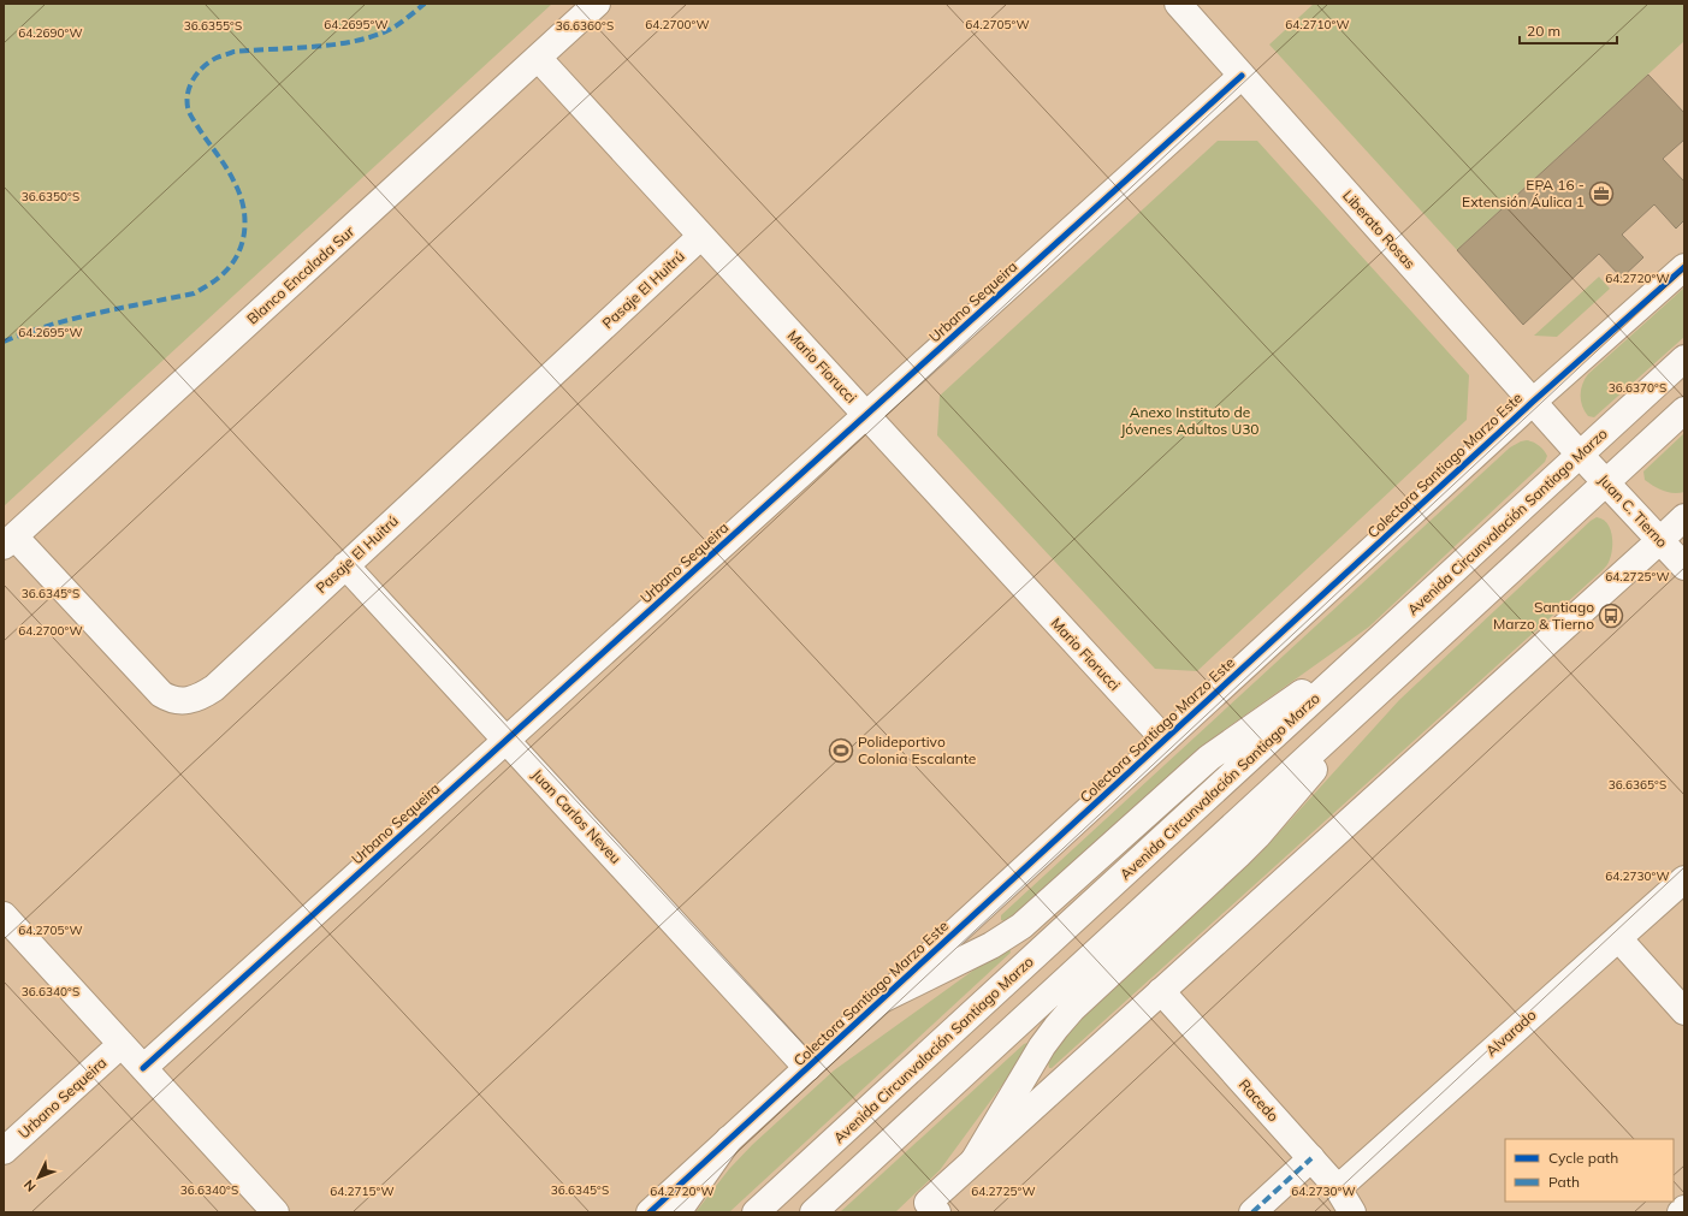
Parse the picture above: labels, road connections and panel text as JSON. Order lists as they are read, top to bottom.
{
  "streets": {
    "main road": [
      "Liberato Rosas",
      "Blanco Encalada Sur",
      "Pasaje El Huitrú",
      "Urbano Sequeira",
      "Mario Fiorucci",
      "Colectora Santiago Marzo Este",
      "Juan C. Tierno",
      "Avenida Circunvalación Santiago Marzo",
      "Juan Carlos Neveu",
      "Alvarado",
      "Racedo"
    ]
  },
  "crossings": [
    ["Liberato Rosas", "Urbano Sequeira"],
    ["Liberato Rosas", "Colectora Santiago Marzo Este"],
    ["Liberato Rosas", "Juan C. Tierno"],
    ["Liberato Rosas", "Avenida Circunvalación Santiago Marzo"],
    ["Blanco Encalada Sur", "Pasaje El Huitrú"],
    ["Blanco Encalada Sur", "Mario Fiorucci"],
    ["Pasaje El Huitrú", "Mario Fiorucci"],
    ["Pasaje El Huitrú", "Juan Carlos Neveu"],
    ["Urbano Sequeira", "Mario Fiorucci"],
    ["Urbano Sequeira", "Juan Carlos Neveu"],
    ["Mario Fiorucci", "Colectora Santiago Marzo Este"],
    ["Colectora Santiago Marzo Este", "Juan Carlos Neveu"],
    ["Juan C. Tierno", "Avenida Circunvalación Santiago Marzo"],
    ["Alvarado", "Racedo"]
  ],
  "parks": ["Anexo Instituto de Jóvenes Adultos U30"],
  "places": {
    "office": ["EPA 16 - Extensión Áulica 1"],
    "bus stop": ["Santiago Marzo & Tierno"],
    "sports": ["Polideportivo Colonia Escalante"]
  },
  "legend": ["Cycle path", "Path"],
  "scale_bar": "20 m",
  "north": "bottom left",
  "coordinates": [
    "64.2695°W",
    "64.2700°W",
    "64.2705°W",
    "64.2710°W",
    "36.6355°S",
    "36.6360°S",
    "64.2690°W",
    "36.6350°S",
    "64.2720°W",
    "36.6370°S",
    "64.2725°W",
    "36.6345°S",
    "36.6365°S",
    "64.2730°W",
    "36.6340°S",
    "64.2715°W"
  ]
}
